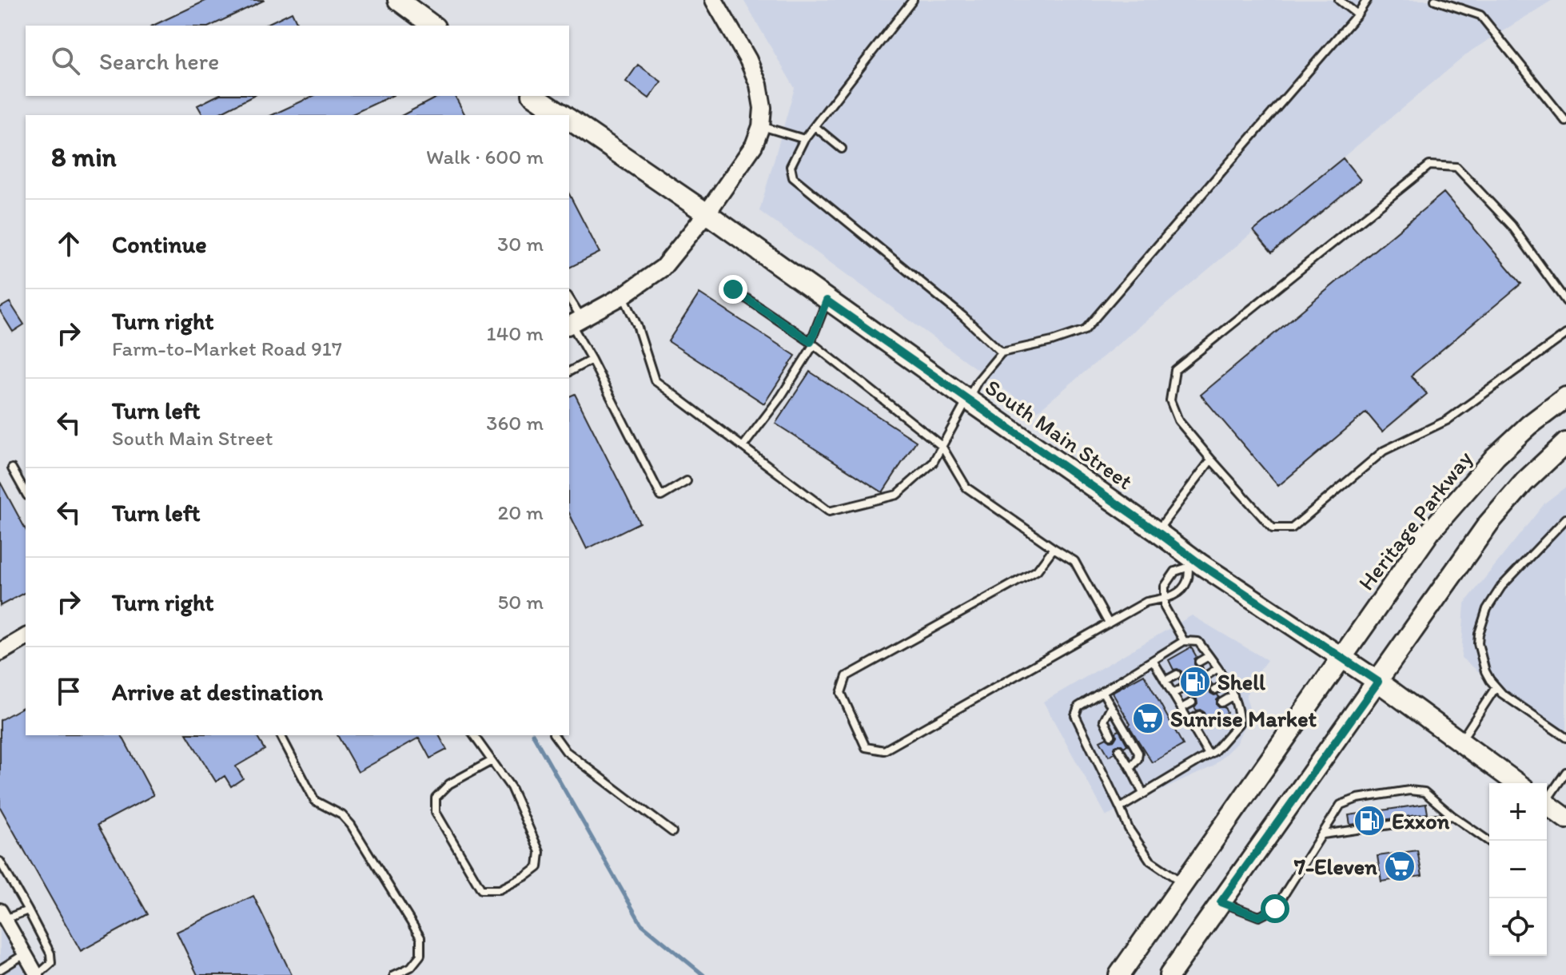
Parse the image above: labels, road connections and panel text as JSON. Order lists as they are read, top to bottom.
{
  "streets": {
    "main road": ["South Main Street", "Heritage Parkway"]
  },
  "crossings": [
    ["South Main Street", "Heritage Parkway"]
  ],
  "places": {
    "fuel station": ["Shell", "Exxon"],
    "supermarket": ["Sunrise Market", "7-Eleven"]
  },
  "page": {
    "search": "Search here",
    "heading": ["8 min", "Walk · 600 m"],
    "list": [
      ["Continue", "30 m"],
      ["Turn right", "Farm-to-Market Road 917", "140 m"],
      ["Turn left", "South Main Street", "360 m"],
      ["Turn left", "20 m"],
      ["Turn right", "50 m"],
      "Arrive at destination"
    ],
    "map_buttons": ["+", "−"]
  }
}
